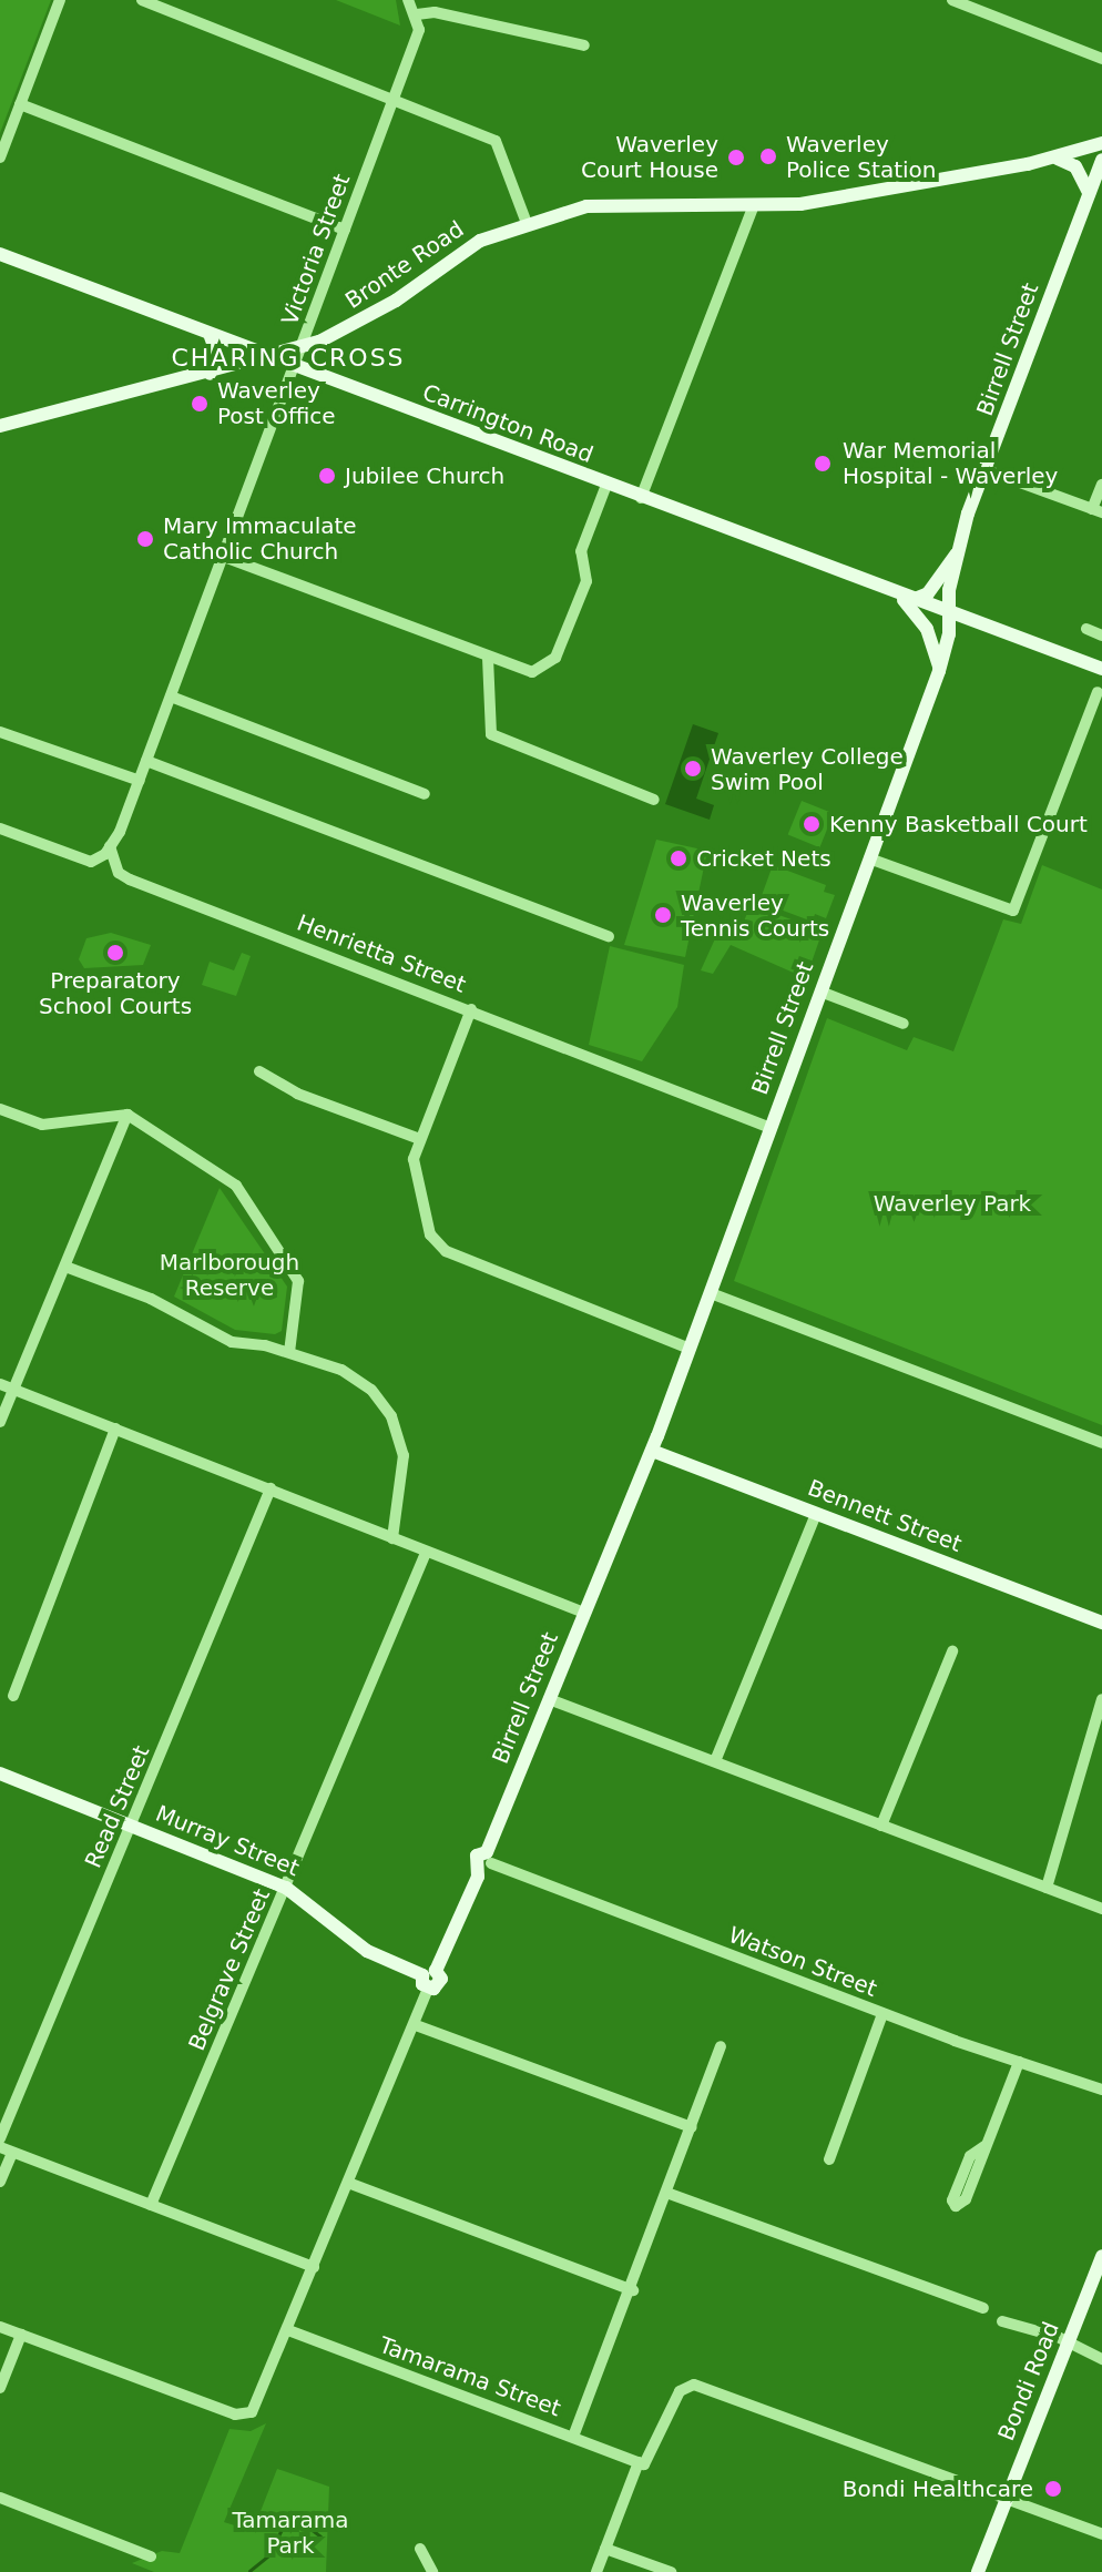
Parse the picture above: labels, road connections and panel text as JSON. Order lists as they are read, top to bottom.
{
  "streets": {
    "main road": [
      "Bronte Road",
      "Birrell Street",
      "Carrington Road",
      "Bennett Street",
      "Murray Street",
      "Bondi Road"
    ],
    "street": [
      "Victoria Street",
      "Henrietta Street",
      "Read Street",
      "Watson Street",
      "Belgrave Street",
      "Tamarama Street"
    ]
  },
  "crossings": [
    ["Victoria Street", "Bronte Road"],
    ["Victoria Street", "Carrington Road"],
    ["Victoria Street", "Henrietta Street"],
    ["Bronte Road", "Carrington Road"],
    ["Birrell Street", "Carrington Road"],
    ["Birrell Street", "Henrietta Street"],
    ["Birrell Street", "Bennett Street"],
    ["Birrell Street", "Murray Street"],
    ["Birrell Street", "Watson Street"],
    ["Birrell Street", "Tamarama Street"],
    ["Read Street", "Murray Street"],
    ["Murray Street", "Belgrave Street"]
  ],
  "districts": ["CHARING CROSS"],
  "parks": ["Waverley Park", "Marlborough Reserve", "Tamarama Park"],
  "places": [
    "Waverley Police Station",
    "Waverley Court House",
    "Waverley Post Office",
    "War Memorial Hospital - Waverley",
    "Jubilee Church",
    "Mary Immaculate Catholic Church",
    "Waverley College Swim Pool",
    "Kenny Basketball Court",
    "Cricket Nets",
    "Waverley Tennis Courts",
    "Preparatory School Courts",
    "Bondi Healthcare"
  ]
}
